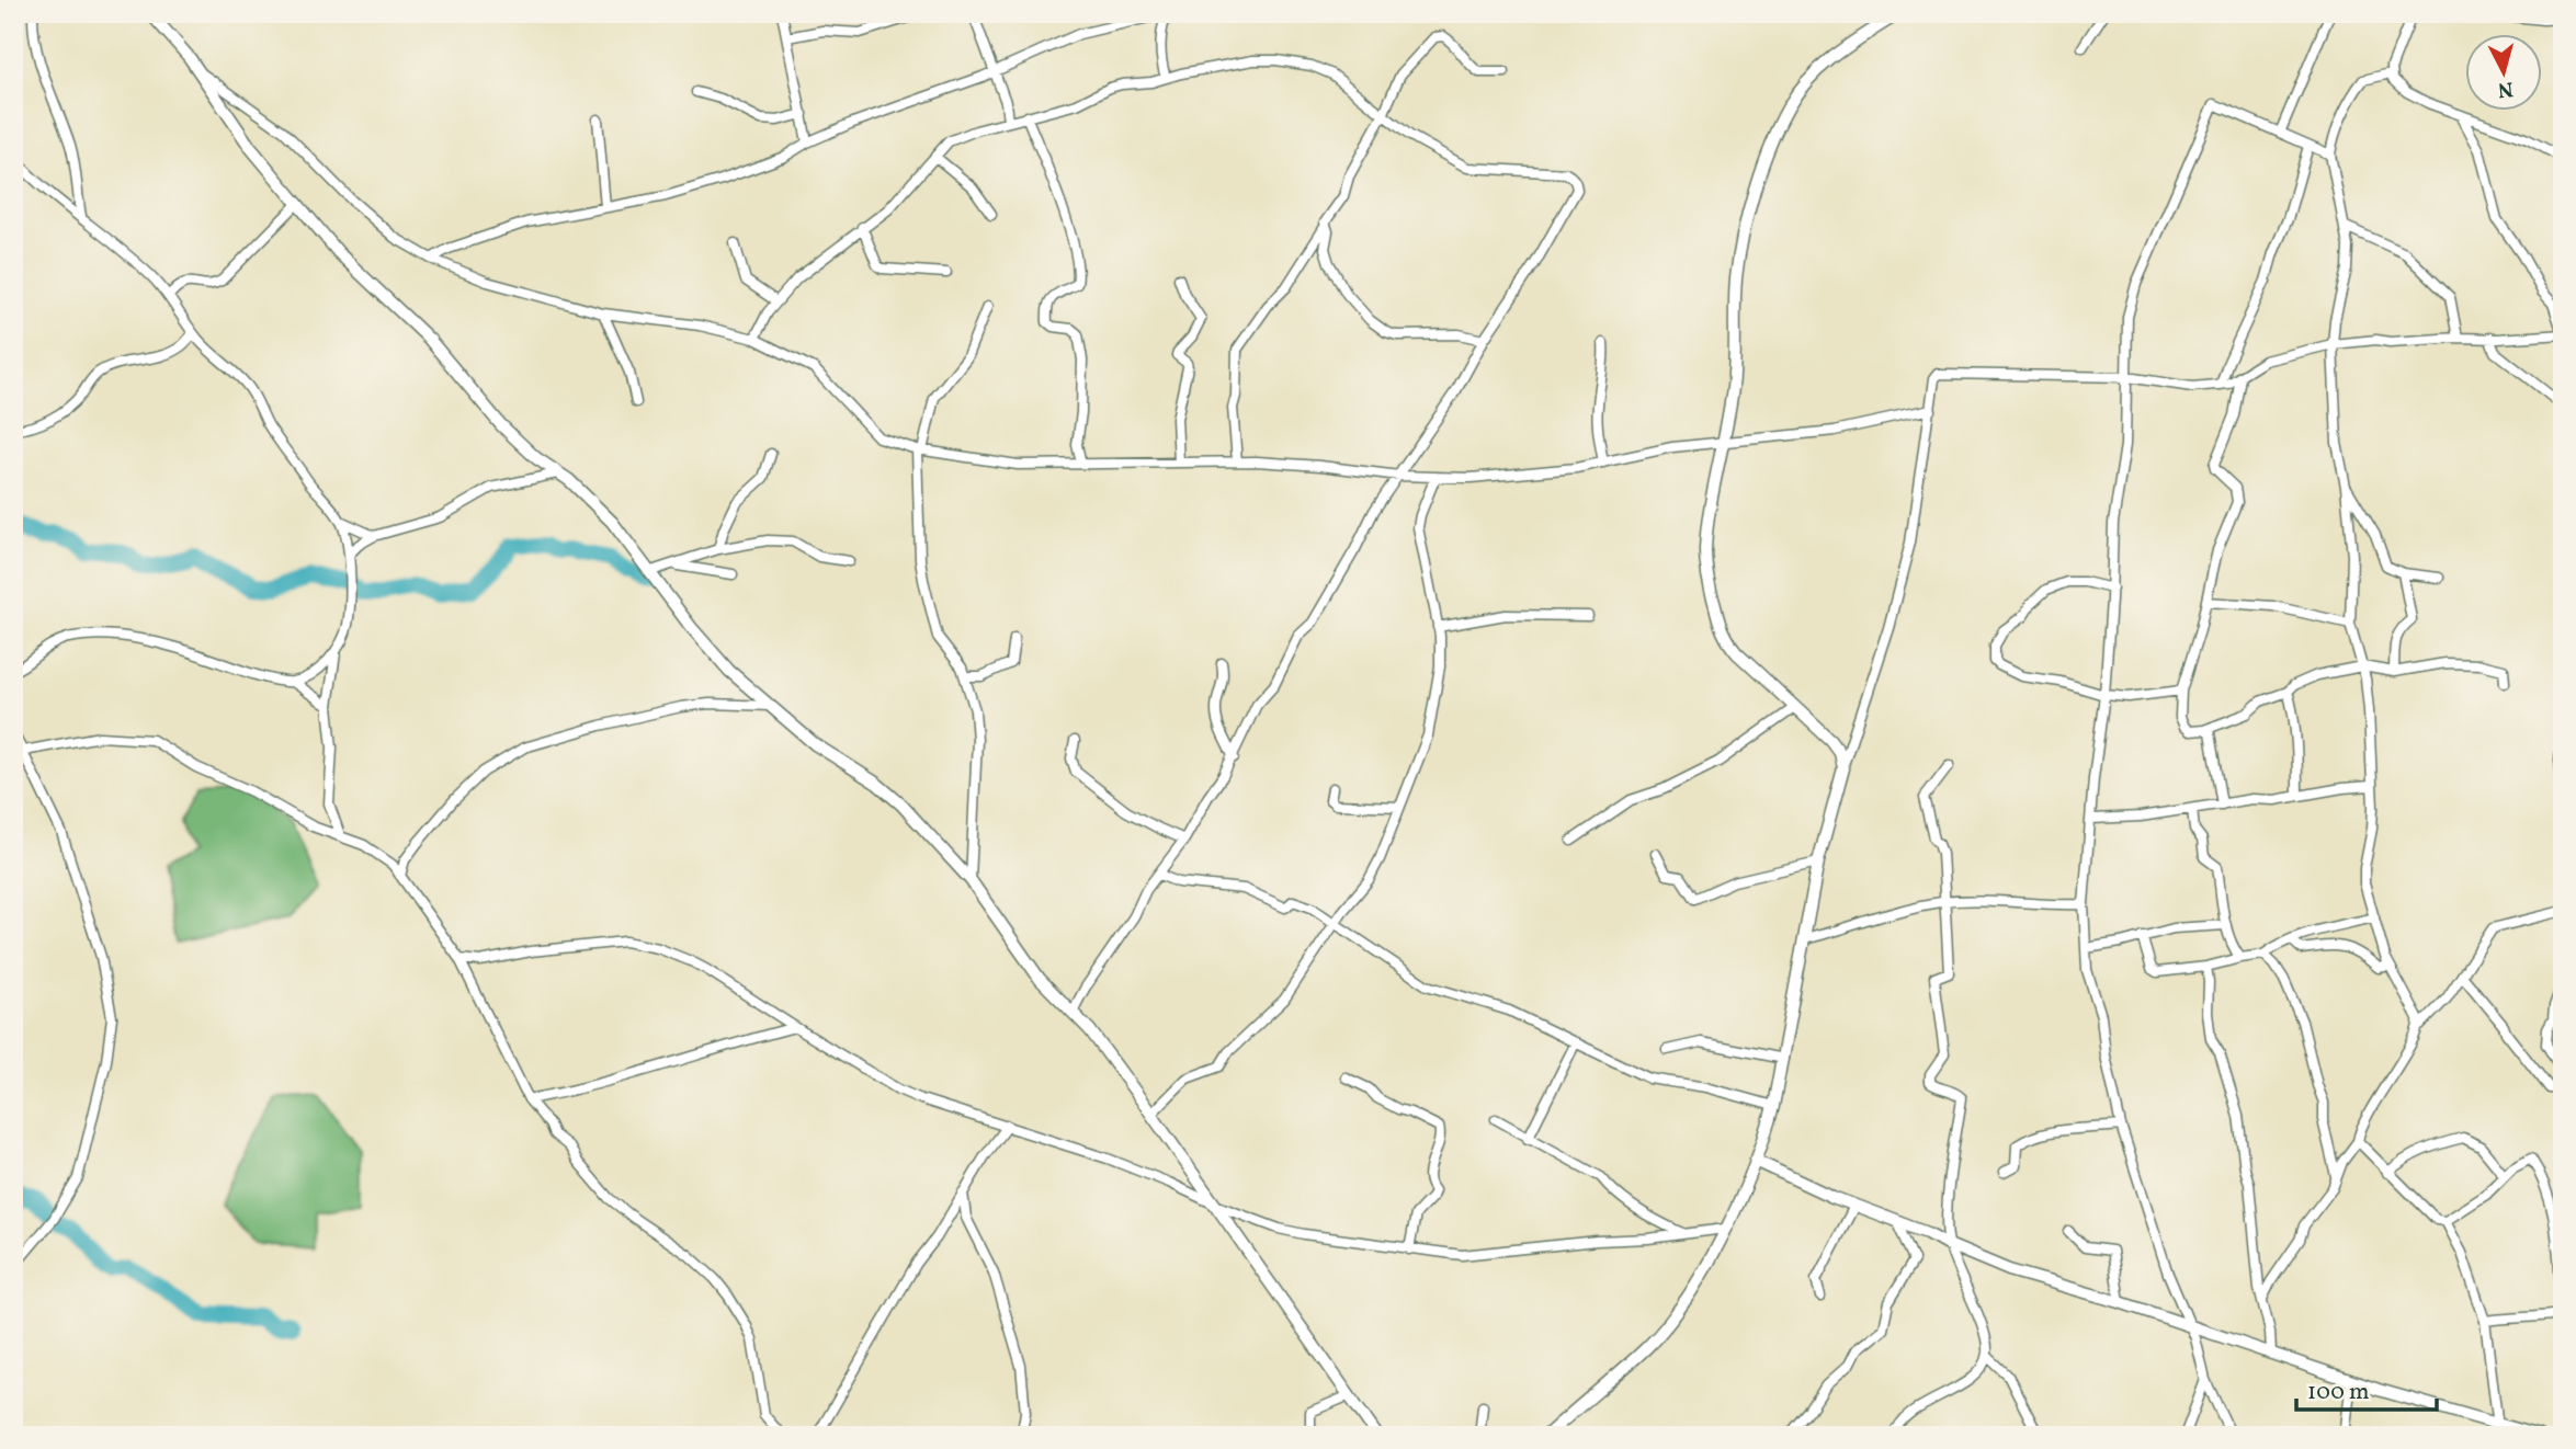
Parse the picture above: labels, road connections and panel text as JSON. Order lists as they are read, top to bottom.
{
  "scale_bar": "100 m",
  "north": "bottom"
}
